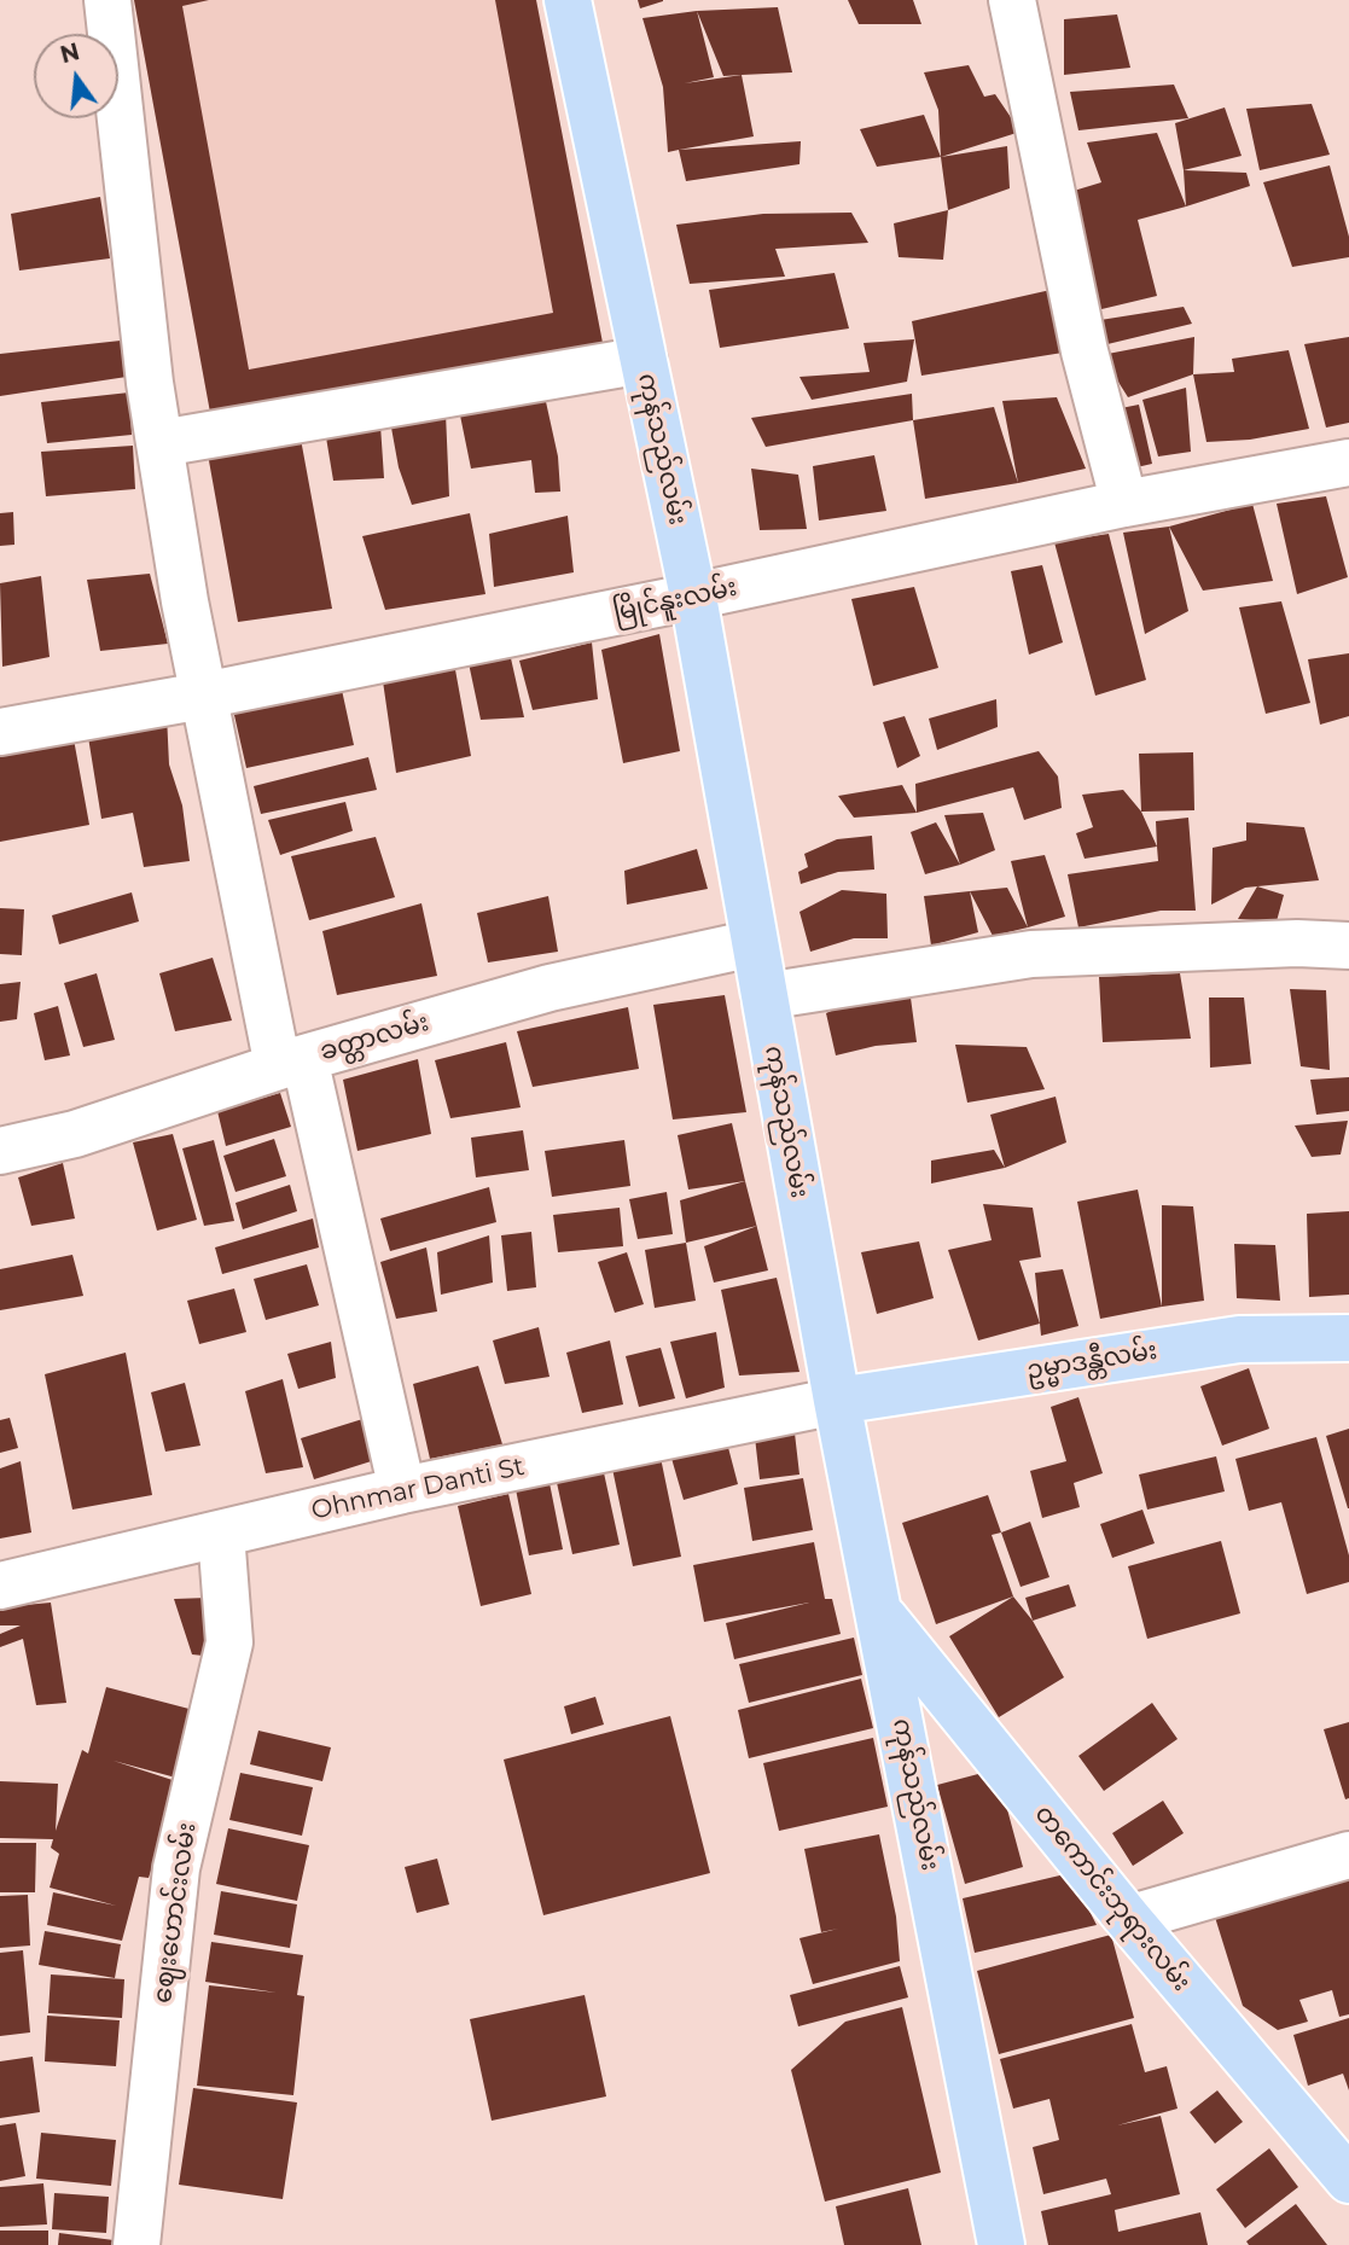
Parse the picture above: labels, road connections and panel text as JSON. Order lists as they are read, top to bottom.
{
  "streets": {
    "main road": ["ကုန်သည်လမ်း", "ဥမ္မာဒန္တီလမ်း", "တကောင်းဘုရားလမ်း"],
    "street": [
      "မြိုင်နူးလမ်း",
      "ခတ္တာလမ်း",
      "Ohnmar Danti St",
      "ဈေးဟောင်းလမ်း"
    ]
  },
  "crossings": [
    ["ကုန်သည်လမ်း", "မြိုင်နူးလမ်း"],
    ["ကုန်သည်လမ်း", "ခတ္တာလမ်း"],
    ["ကုန်သည်လမ်း", "ဥမ္မာဒန္တီလမ်း"],
    ["ကုန်သည်လမ်း", "Ohnmar Danti St"],
    ["ကုန်သည်လမ်း", "တကောင်းဘုရားလမ်း"],
    ["ဥမ္မာဒန္တီလမ်း", "Ohnmar Danti St"],
    ["Ohnmar Danti St", "ဈေးဟောင်းလမ်း"]
  ],
  "north": "top"
}
